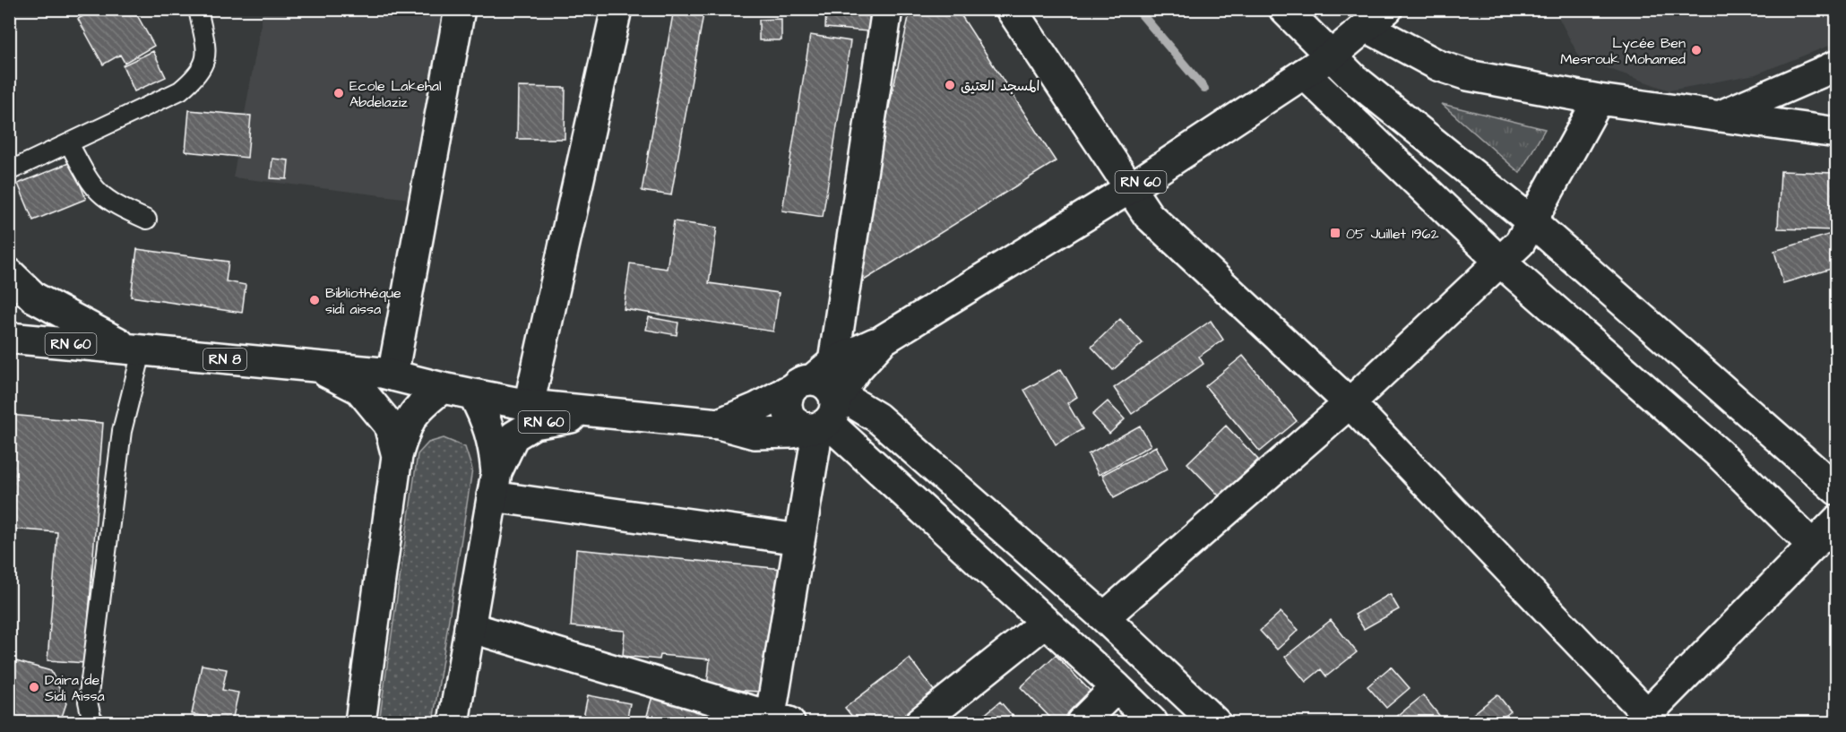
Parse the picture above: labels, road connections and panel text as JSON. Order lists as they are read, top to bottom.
{
  "streets": {
    "street": ["RN 60", "RN 8"]
  },
  "crossings": [
    ["RN 60", "RN 8"]
  ],
  "places": {
    "other": [
      "Lycée Ben Mesrouk Mohamed",
      "المسجد العتيق",
      "Ecole Lakehal Abdelaziz",
      "Bibliothéque sidi aissa",
      "Daira de Sidi Aissa"
    ],
    "transit": ["05 Juillet 1962"]
  }
}
